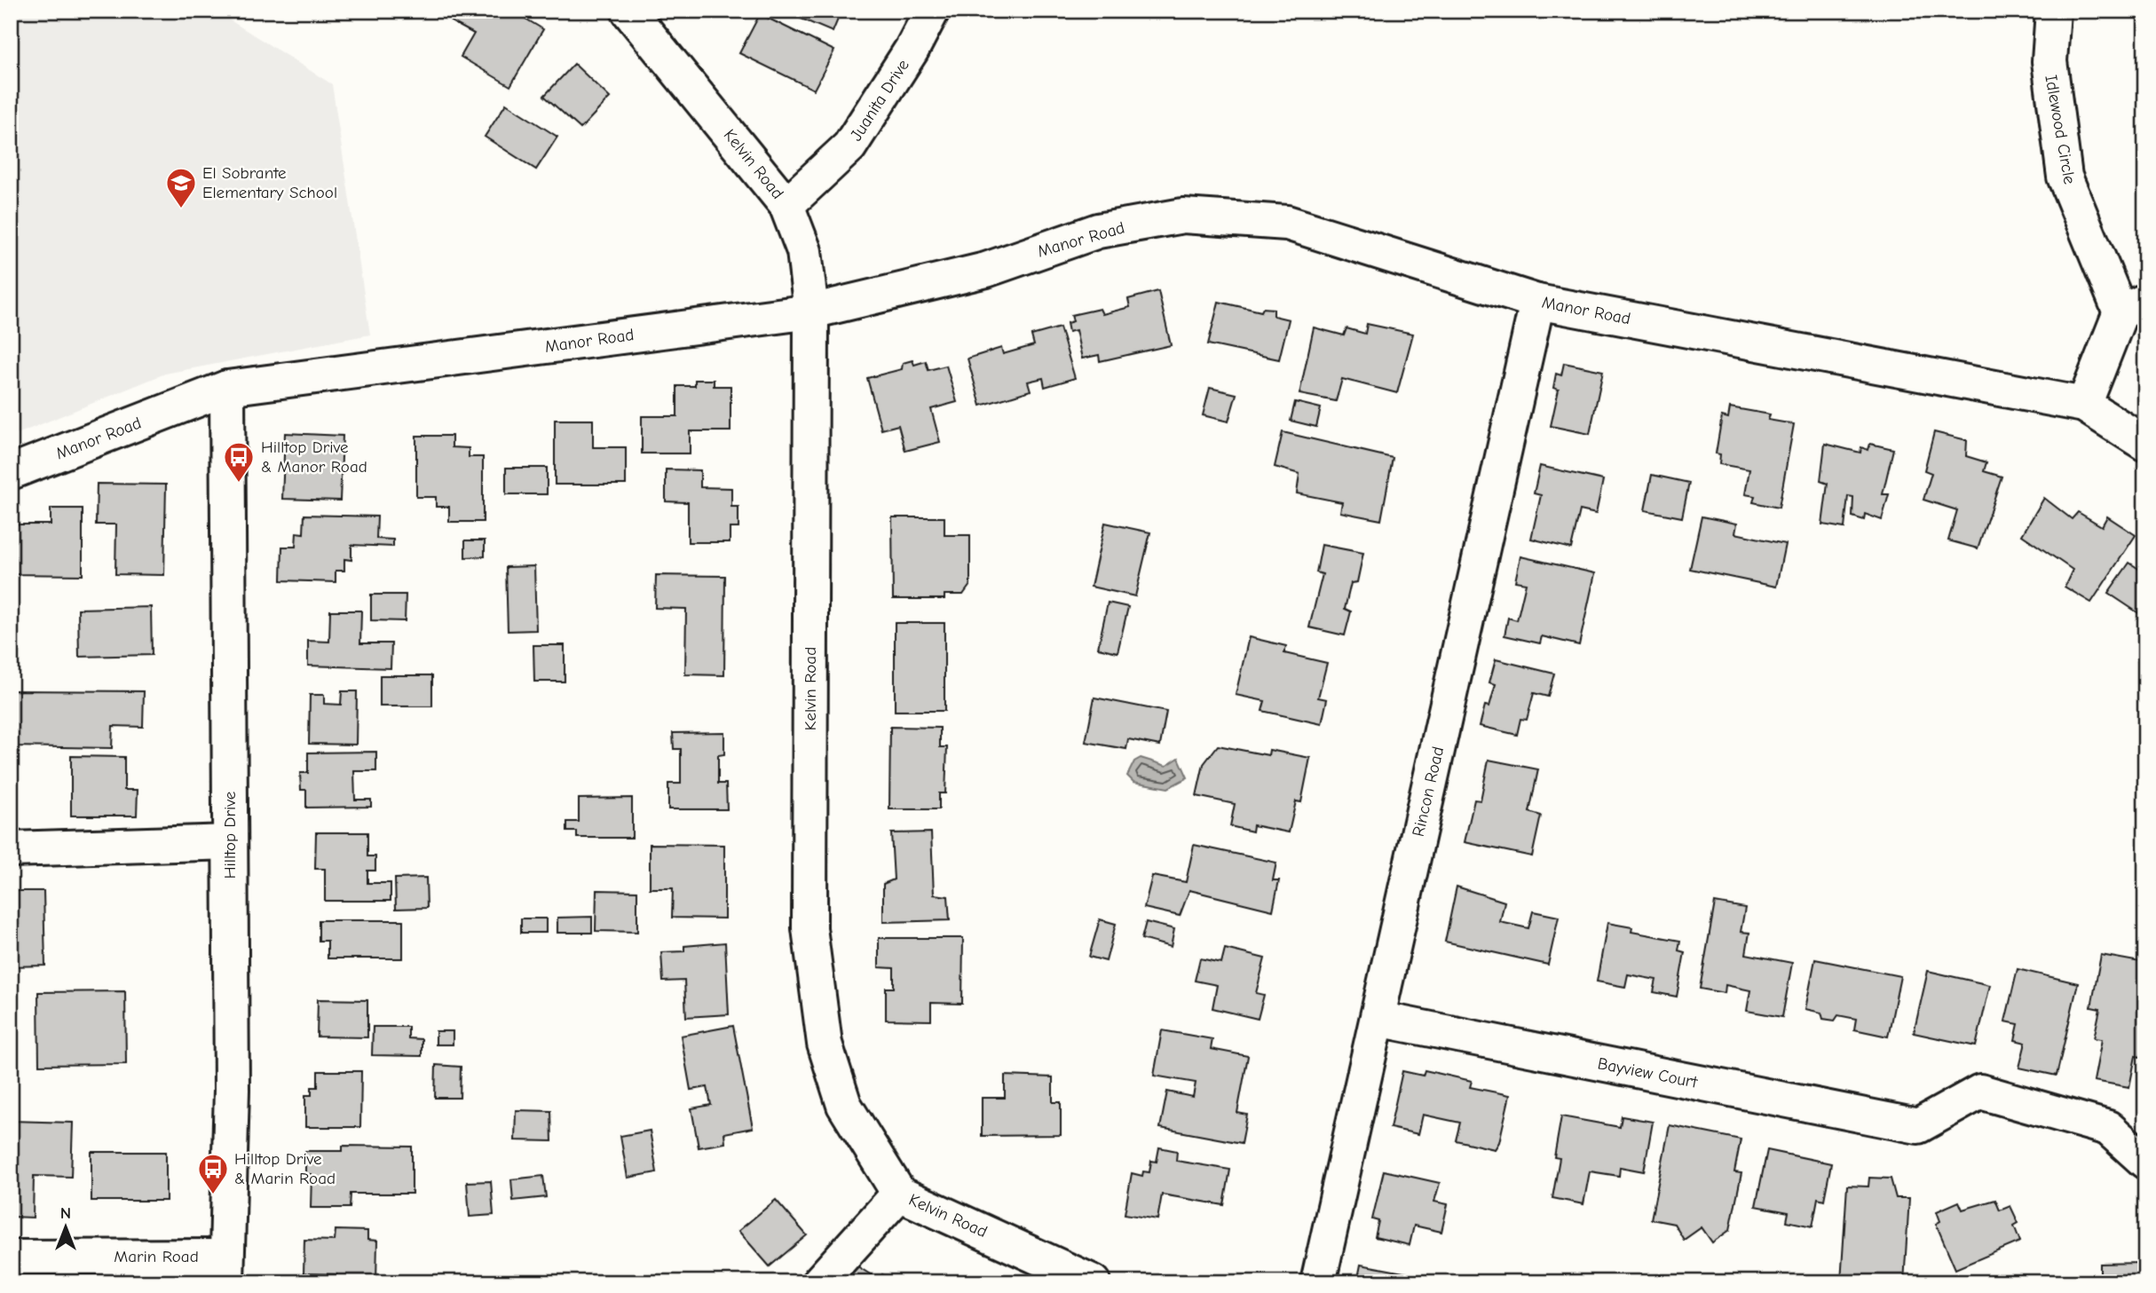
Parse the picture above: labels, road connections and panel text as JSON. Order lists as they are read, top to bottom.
{
  "streets": {
    "street": [
      "Juanita Drive",
      "Idlewood Circle",
      "Kelvin Road",
      "Manor Road",
      "Rincon Road",
      "Hilltop Drive",
      "Bayview Court",
      "Marin Road"
    ]
  },
  "crossings": [
    ["Juanita Drive", "Kelvin Road"],
    ["Kelvin Road", "Manor Road"],
    ["Manor Road", "Rincon Road"],
    ["Manor Road", "Hilltop Drive"],
    ["Rincon Road", "Bayview Court"],
    ["Hilltop Drive", "Marin Road"]
  ],
  "places": {
    "school or university": ["El Sobrante Elementary School"],
    "bus stop": ["Hilltop Drive & Manor Road", "Hilltop Drive & Marin Road"]
  },
  "north": "top"
}
